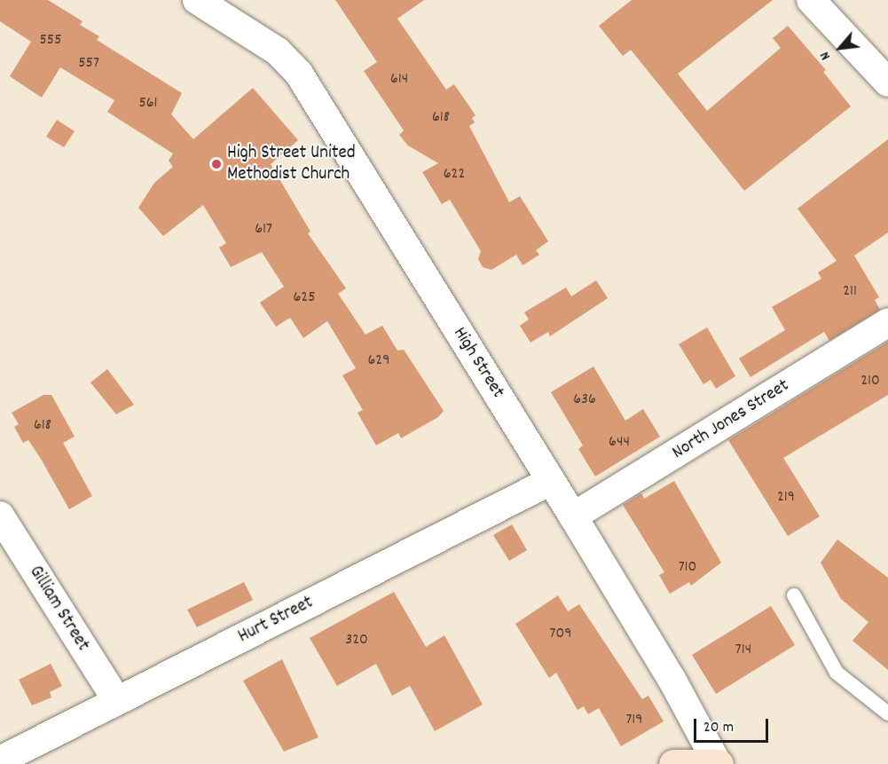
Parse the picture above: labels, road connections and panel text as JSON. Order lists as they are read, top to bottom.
{
  "streets": {
    "street": [
      "High Street",
      "North Jones Street",
      "Gilliam Street",
      "Hurt Street"
    ]
  },
  "crossings": [
    ["High Street", "North Jones Street"],
    ["High Street", "Hurt Street"],
    ["Gilliam Street", "Hurt Street"]
  ],
  "places": ["High Street United Methodist Church"],
  "house_numbers": [
    "555",
    "557",
    "614",
    "561",
    "618",
    "622",
    "617",
    "211",
    "625",
    "629",
    "210",
    "636",
    "618",
    "644",
    "219",
    "710",
    "709",
    "320",
    "714",
    "719"
  ],
  "scale_bar": "20 m",
  "north": "bottom left"
}
